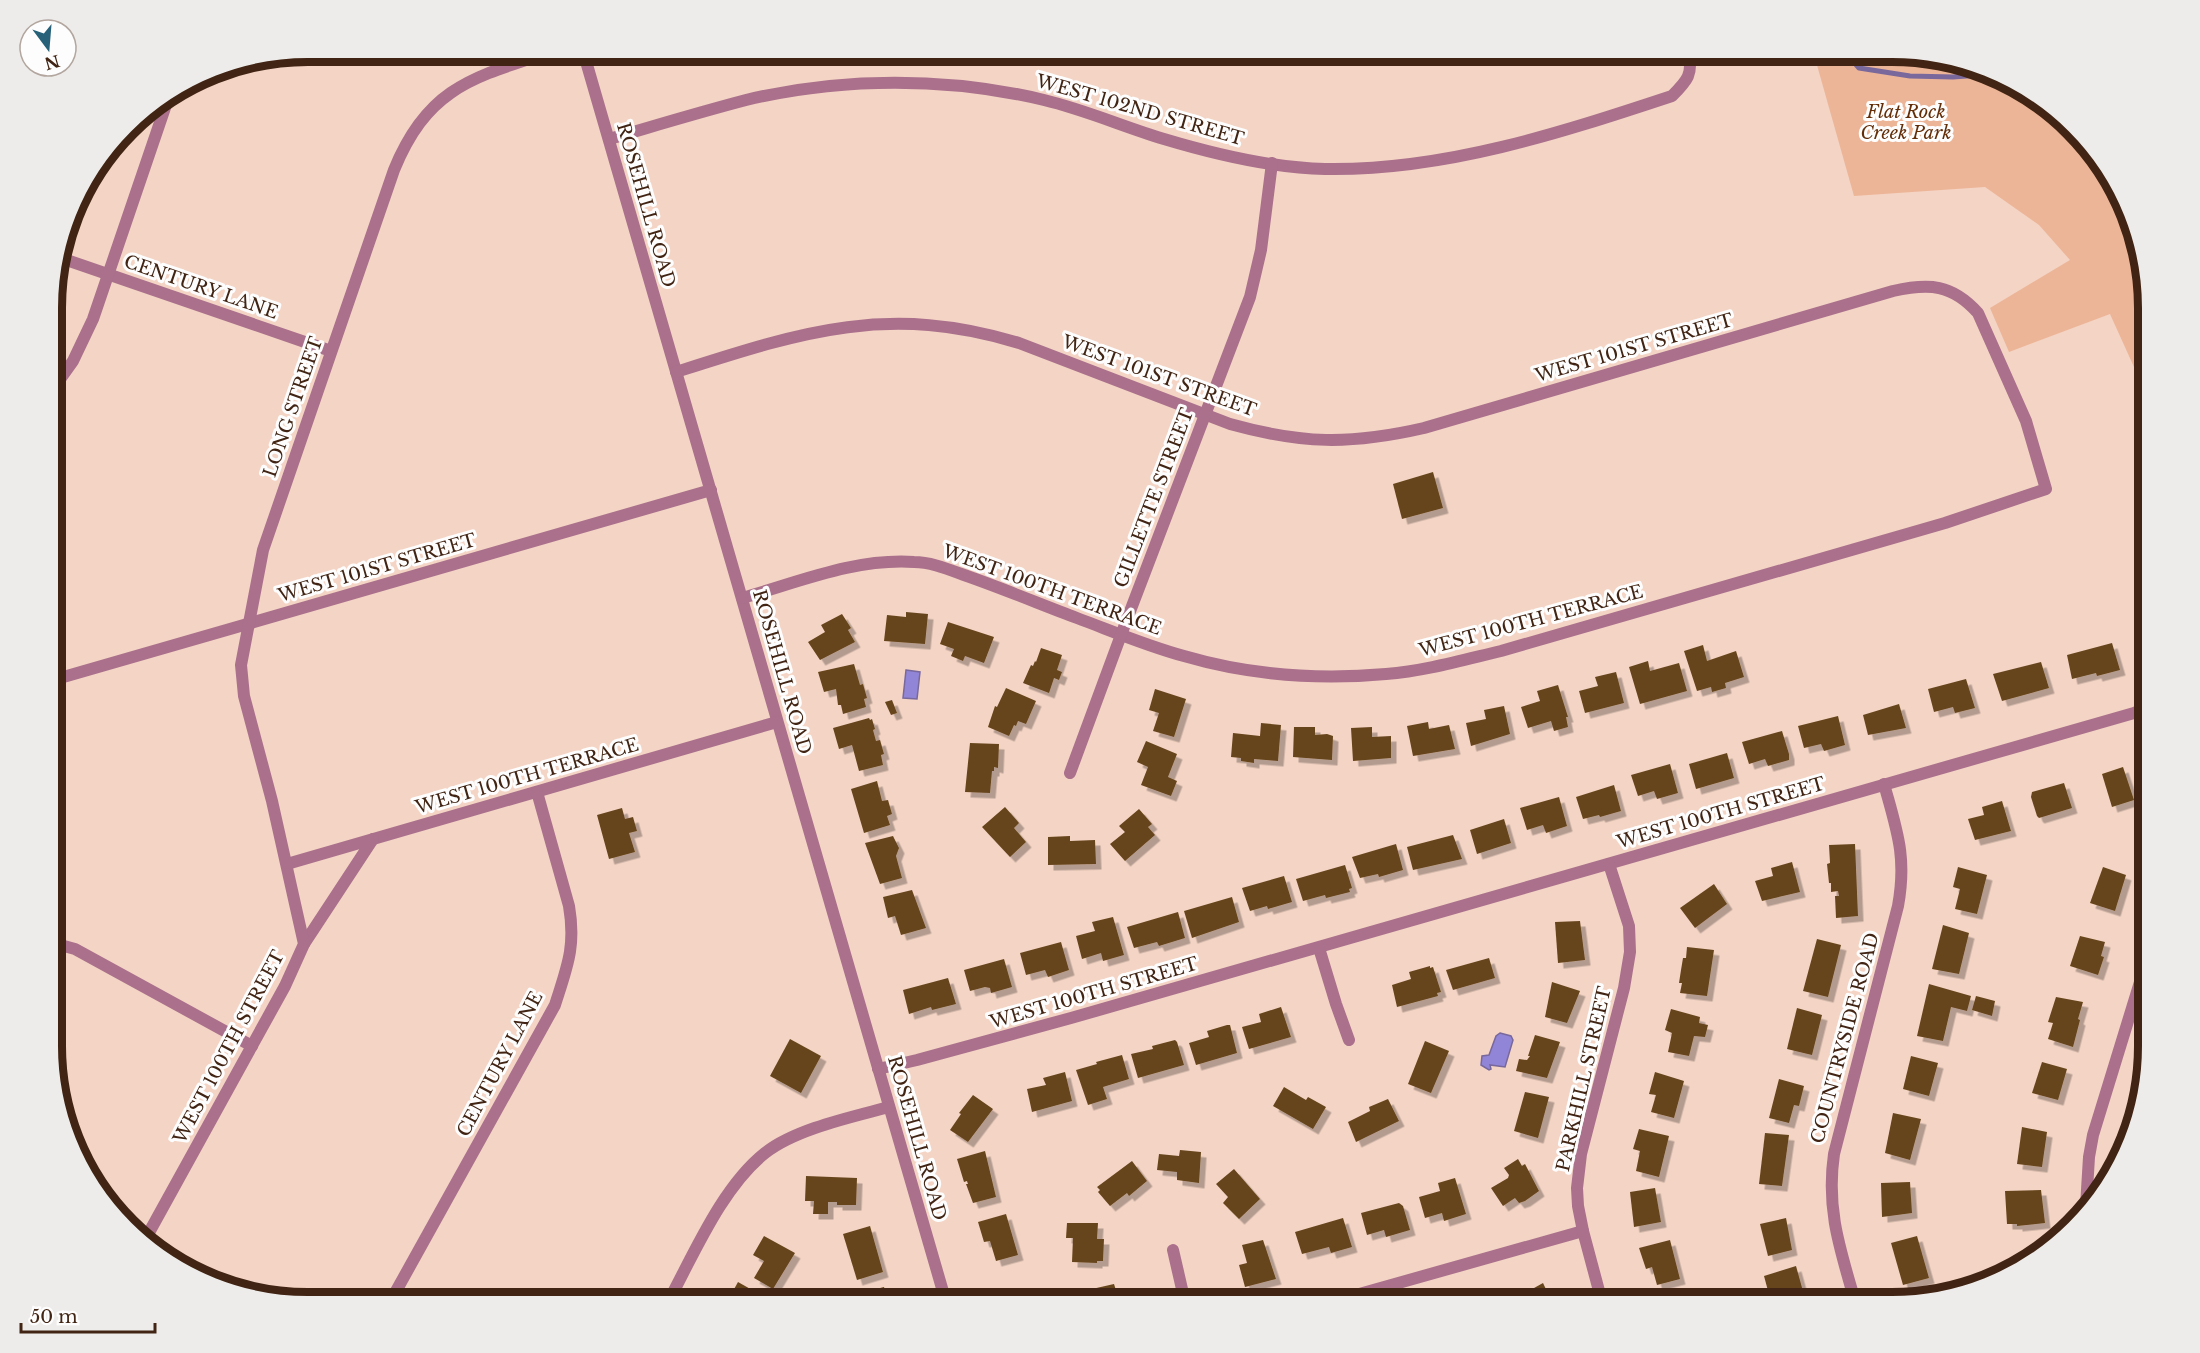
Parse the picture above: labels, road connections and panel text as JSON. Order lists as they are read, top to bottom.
{
  "streets": {
    "street": [
      "WEST 102ND STREET",
      "ROSEHILL ROAD",
      "CENTURY LANE",
      "WEST 101ST STREET",
      "LONG STREET",
      "GILLETTE STREET",
      "WEST 100TH TERRACE",
      "WEST 100TH STREET",
      "COUNTRYSIDE ROAD",
      "PARKHILL STREET"
    ]
  },
  "crossings": [
    ["WEST 102ND STREET", "ROSEHILL ROAD"],
    ["WEST 102ND STREET", "GILLETTE STREET"],
    ["ROSEHILL ROAD", "WEST 101ST STREET"],
    ["ROSEHILL ROAD", "WEST 100TH TERRACE"],
    ["ROSEHILL ROAD", "WEST 100TH STREET"],
    ["CENTURY LANE", "LONG STREET"],
    ["CENTURY LANE", "WEST 100TH TERRACE"],
    ["WEST 101ST STREET", "LONG STREET"],
    ["WEST 101ST STREET", "GILLETTE STREET"],
    ["WEST 101ST STREET", "WEST 100TH TERRACE"],
    ["LONG STREET", "WEST 100TH TERRACE"],
    ["LONG STREET", "WEST 100TH STREET"],
    ["GILLETTE STREET", "WEST 100TH TERRACE"],
    ["WEST 100TH TERRACE", "WEST 100TH STREET"],
    ["WEST 100TH STREET", "COUNTRYSIDE ROAD"],
    ["WEST 100TH STREET", "PARKHILL STREET"]
  ],
  "parks": ["Flat Rock Creek Park"],
  "scale_bar": "50 m",
  "north": "bottom"
}
